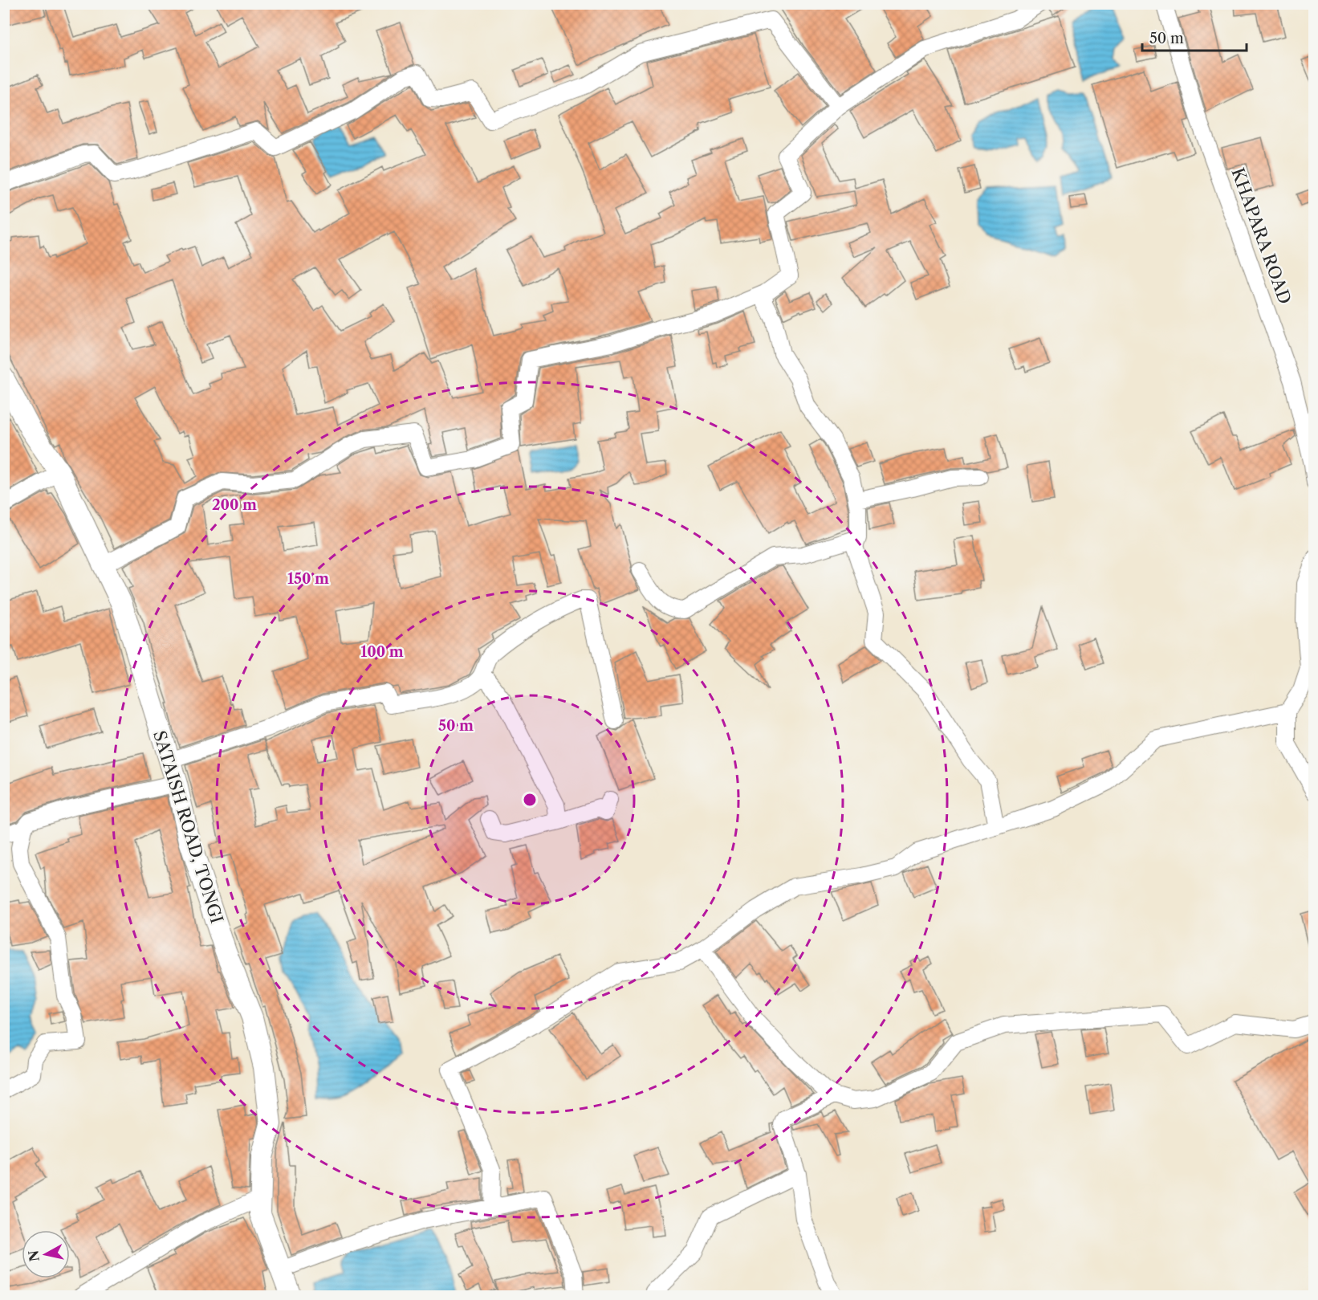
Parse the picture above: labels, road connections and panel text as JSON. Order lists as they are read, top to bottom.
{
  "streets": {
    "street": ["KHAPARA ROAD", "SATAISH ROAD, TONGI"]
  },
  "scale_bar": "50 m",
  "north": "left",
  "rings": [
    "200 m",
    "150 m",
    "100 m",
    "50 m"
  ]
}
